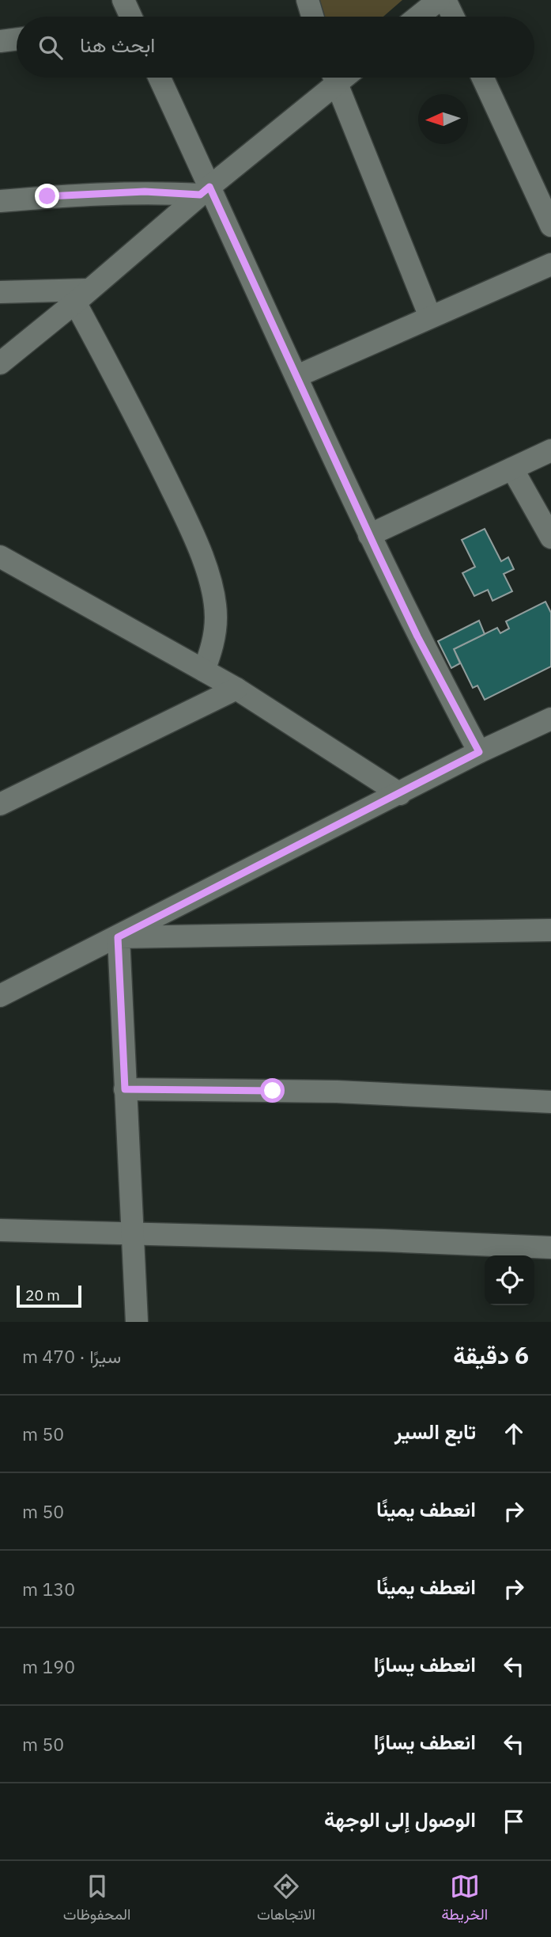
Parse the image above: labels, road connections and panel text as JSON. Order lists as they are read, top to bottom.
{
  "scale_bar": "20 m",
  "north": "left",
  "page": {
    "search": "ابحث هنا",
    "scale": "20 m",
    "heading": ["6 دقيقة", "سيرًا · 470 m"],
    "list": [
      ["تابع السير", "50 m"],
      ["انعطف يمينًا", "50 m"],
      ["انعطف يمينًا", "130 m"],
      ["انعطف يسارًا", "190 m"],
      ["انعطف يسارًا", "50 m"],
      "الوصول إلى الوجهة"
    ],
    "nav": ["الخريطة", "الاتجاهات", "المحفوظات"]
  }
}
